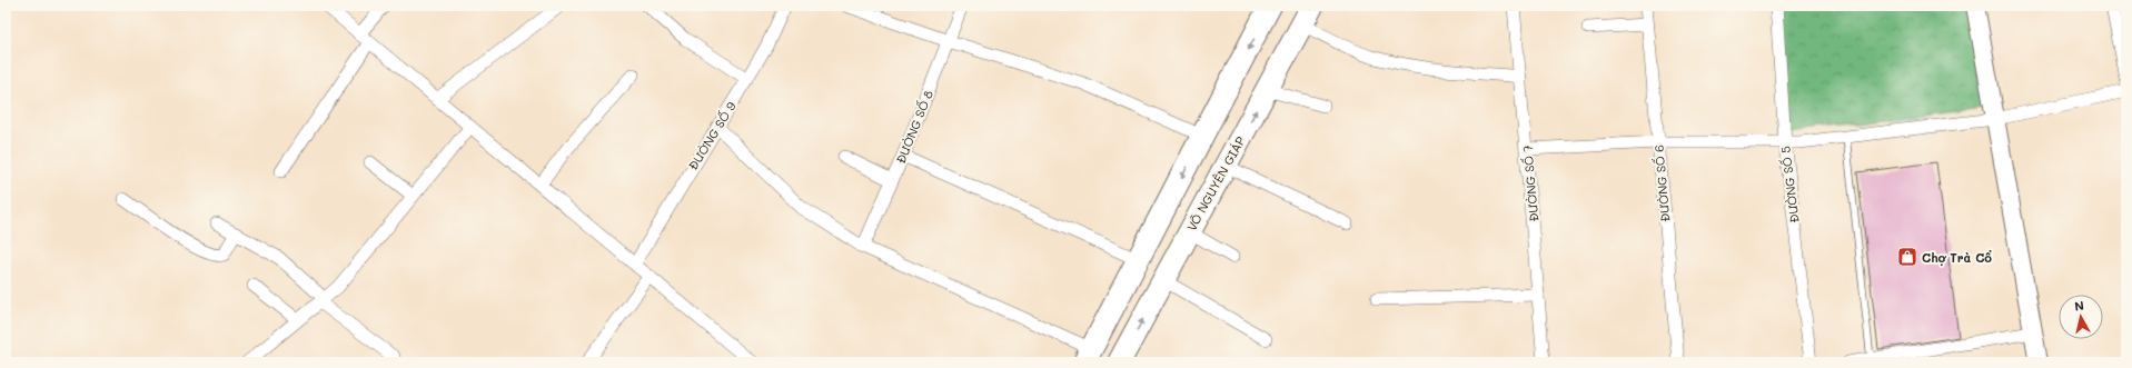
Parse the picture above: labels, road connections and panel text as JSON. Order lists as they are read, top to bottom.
{
  "streets": {
    "highway": ["VÕ NGUYÊN GIÁP"],
    "street": [
      "ĐƯỜNG SỐ 8",
      "ĐƯỜNG SỐ 9",
      "ĐƯỜNG SỐ 7",
      "ĐƯỜNG SỐ 6",
      "ĐƯỜNG SỐ 5"
    ]
  },
  "places": {
    "shop": ["Chợ Trà Cổ"]
  },
  "north": "top"
}
